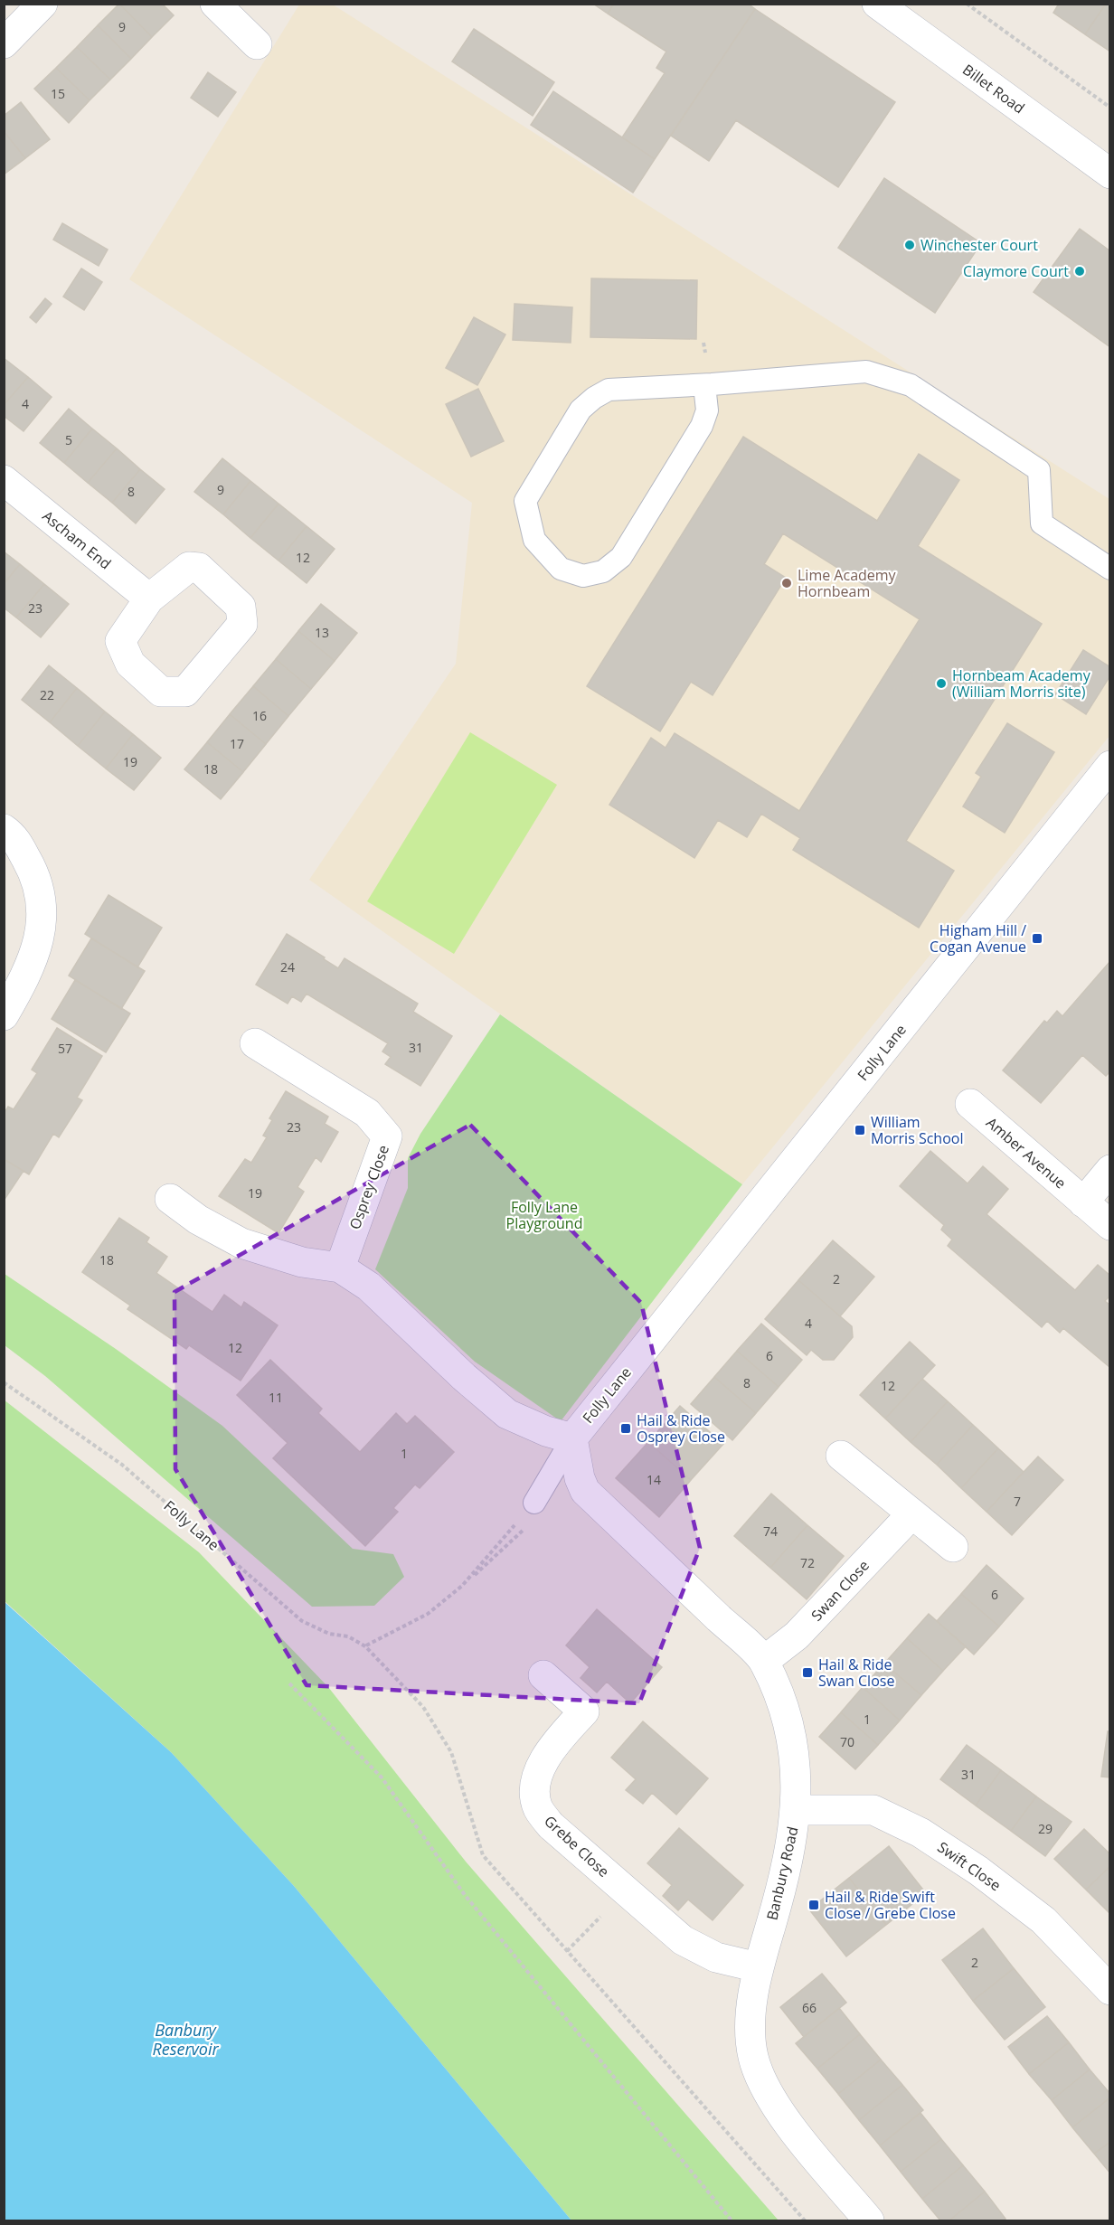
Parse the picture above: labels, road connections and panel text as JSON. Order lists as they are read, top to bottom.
{
  "streets": {
    "street": [
      "Billet Road",
      "Ascham End",
      "Folly Lane",
      "Amber Avenue",
      "Osprey Close",
      "Swan Close",
      "Grebe Close",
      "Swift Close",
      "Banbury Road"
    ]
  },
  "crossings": [
    ["Folly Lane", "Banbury Road"],
    ["Swan Close", "Banbury Road"],
    ["Grebe Close", "Banbury Road"],
    ["Swift Close", "Banbury Road"]
  ],
  "water": ["Banbury Reservoir"],
  "parks": ["Folly Lane Playground"],
  "places": {
    "other": [
      "Winchester Court",
      "Claymore Court",
      "Lime Academy Hornbeam",
      "Hornbeam Academy (William Morris site)"
    ],
    "transit": [
      "Higham Hill / Cogan Avenue",
      "William Morris School",
      "Hail & Ride Osprey Close",
      "Hail & Ride Swan Close",
      "Hail & Ride Swift Close / Grebe Close"
    ]
  },
  "house_numbers": [
    "9",
    "15",
    "4",
    "5",
    "9",
    "8",
    "12",
    "23",
    "13",
    "22",
    "16",
    "17",
    "19",
    "18",
    "24",
    "31",
    "57",
    "23",
    "19",
    "18",
    "2",
    "4",
    "12",
    "6",
    "8",
    "12",
    "11",
    "1",
    "14",
    "7",
    "74",
    "72",
    "6",
    "1",
    "70",
    "31",
    "29",
    "2",
    "66"
  ]
}
